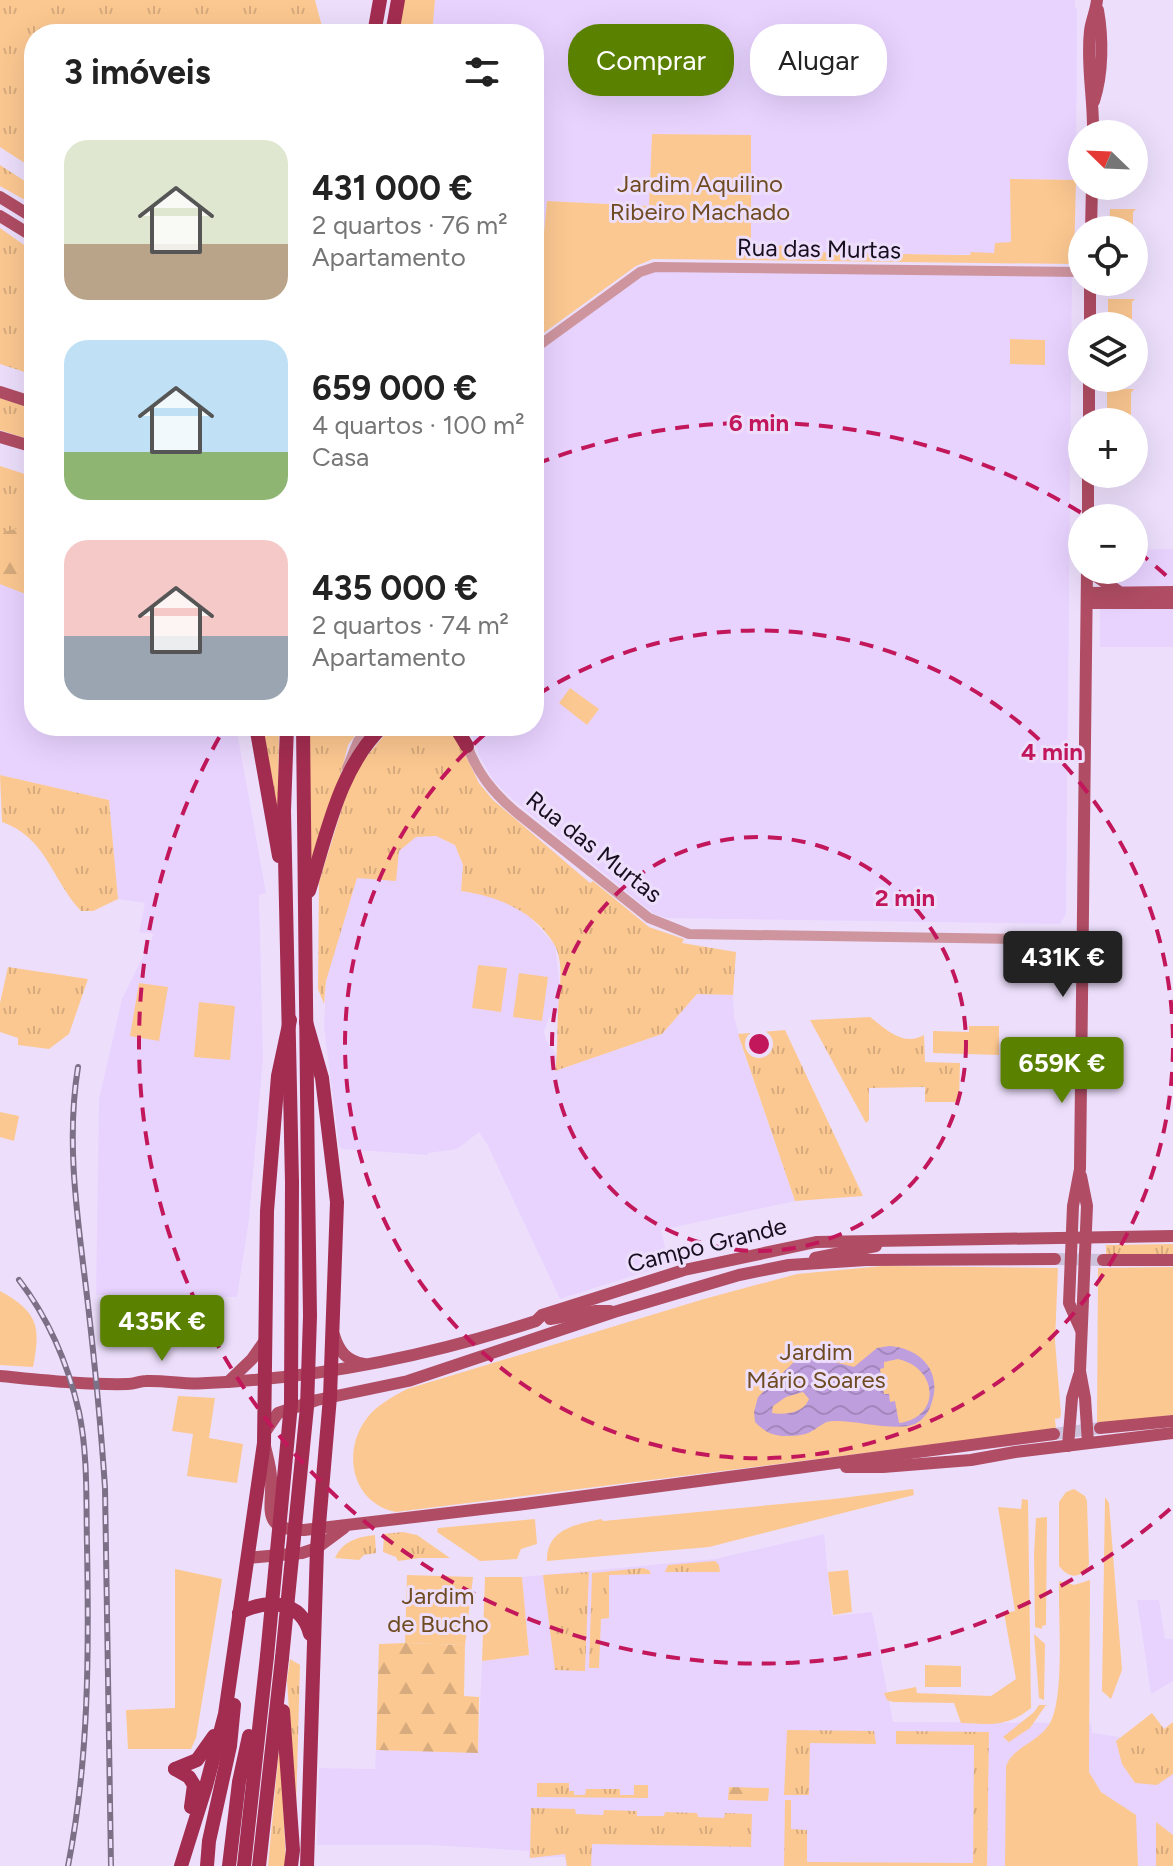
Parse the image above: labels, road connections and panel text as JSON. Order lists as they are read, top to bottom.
{
  "streets": {
    "main road": ["Campo Grande"],
    "street": ["Rua das Murtas"]
  },
  "parks": ["Jardim Aquilino Ribeiro Machado", "Jardim Mário Soares", "Jardim de Bucho"],
  "north": "top left",
  "page": {
    "chip": ["Comprar", "Alugar"],
    "heading": "3 imóveis",
    "map_buttons": ["+", "−"],
    "list": [
      {
        "name": "431 000 €",
        "note": "2 quartos · 76 m² · Apartamento"
      },
      {
        "name": "659 000 €",
        "note": "4 quartos · 100 m² · Casa"
      },
      {
        "name": "435 000 €",
        "note": "2 quartos · 74 m² · Apartamento"
      }
    ],
    "price": ["431K €", "659K €", "435K €"]
  },
  "rings": ["6 min", "4 min", "2 min"]
}
